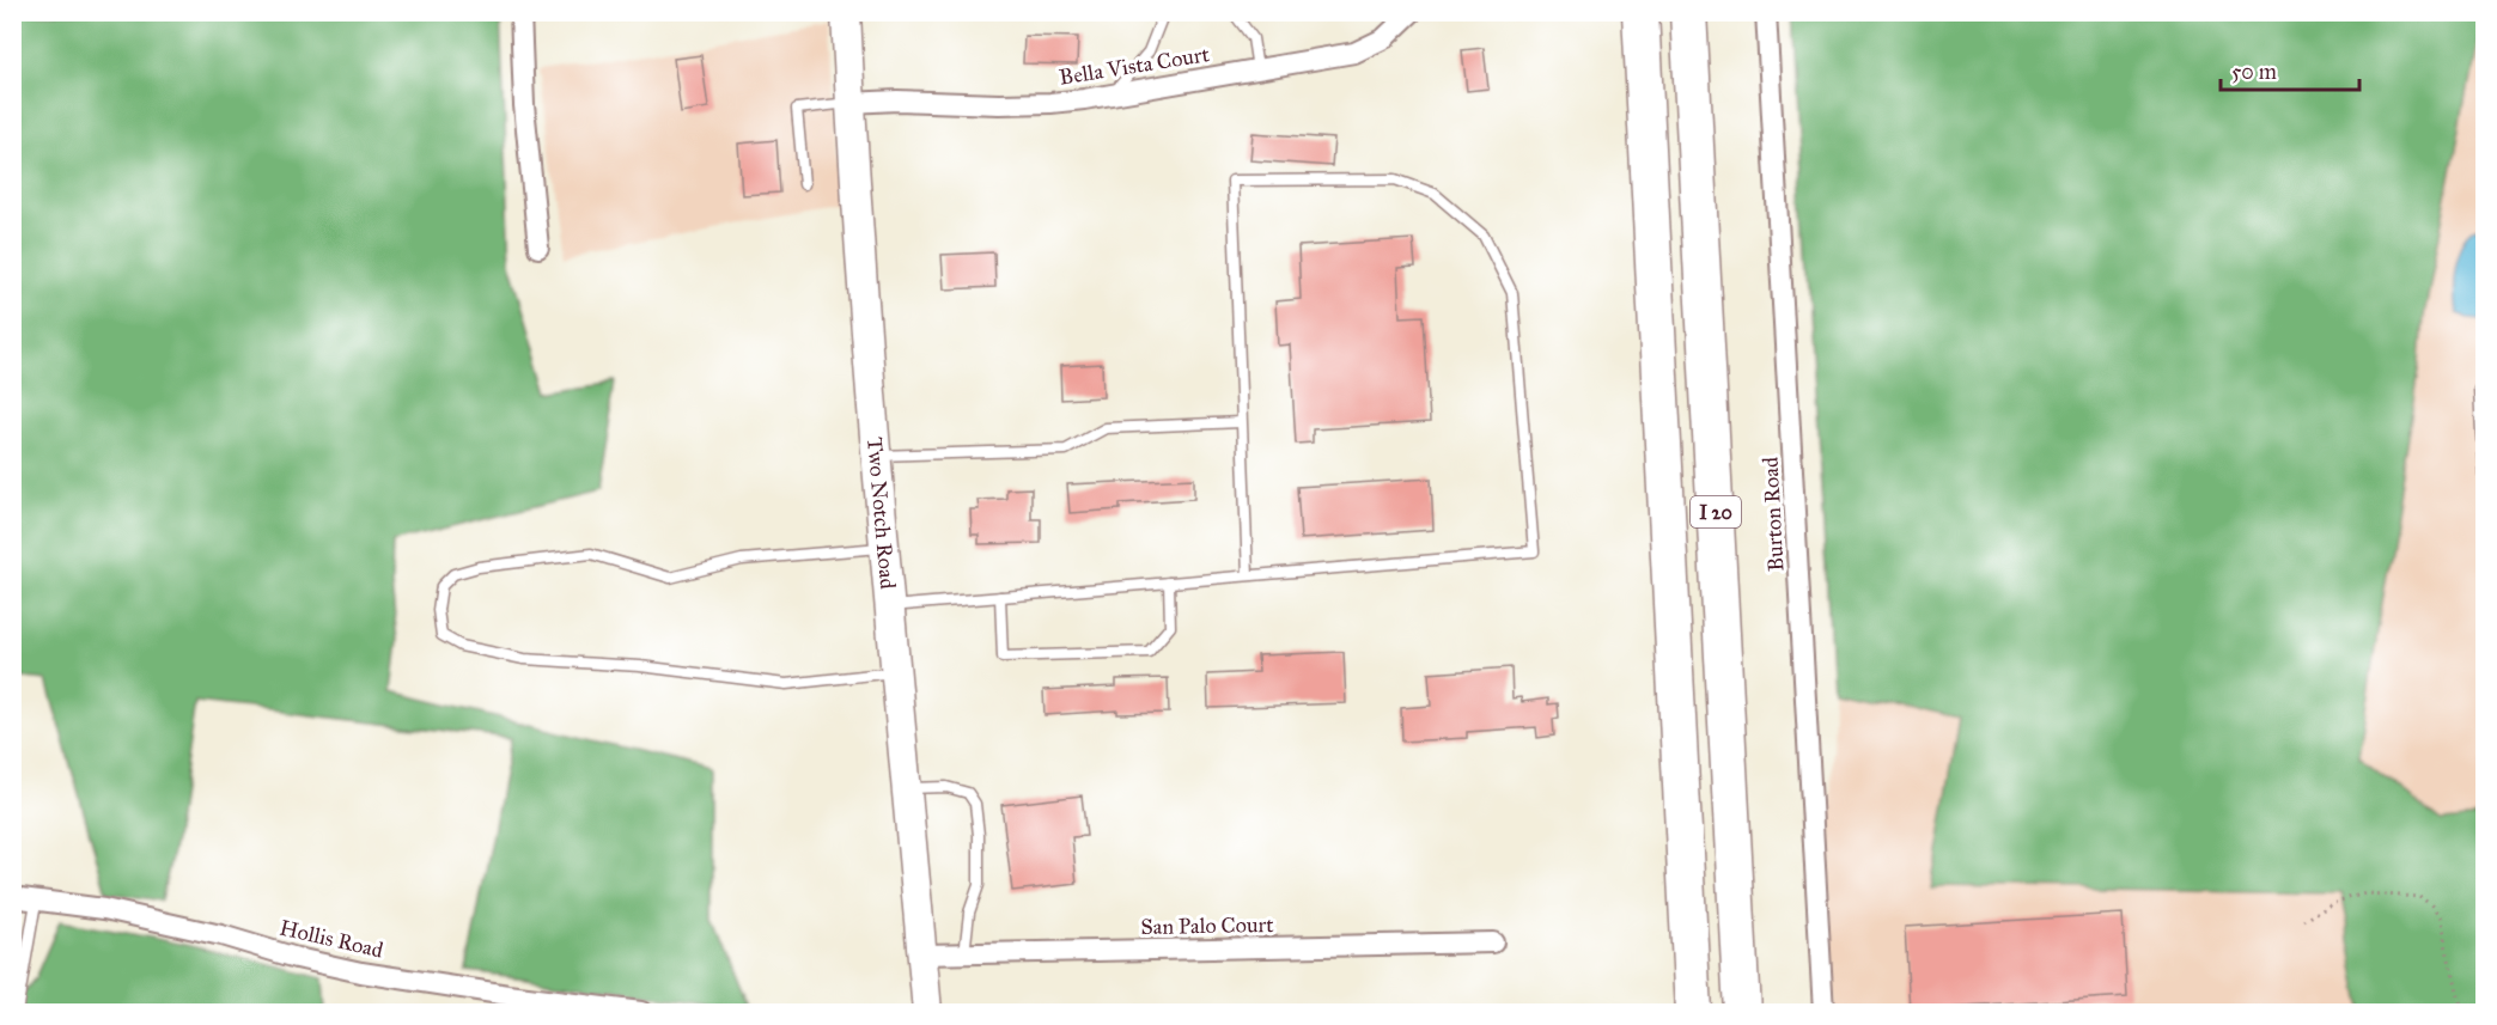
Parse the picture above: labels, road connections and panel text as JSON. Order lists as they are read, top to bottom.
{
  "streets": {
    "highway": ["I 20"],
    "street": [
      "Bella Vista Court",
      "Two Notch Road",
      "Burton Road",
      "San Palo Court",
      "Hollis Road"
    ]
  },
  "crossings": [
    ["Bella Vista Court", "Two Notch Road"],
    ["Two Notch Road", "San Palo Court"]
  ],
  "scale_bar": "50 m"
}
